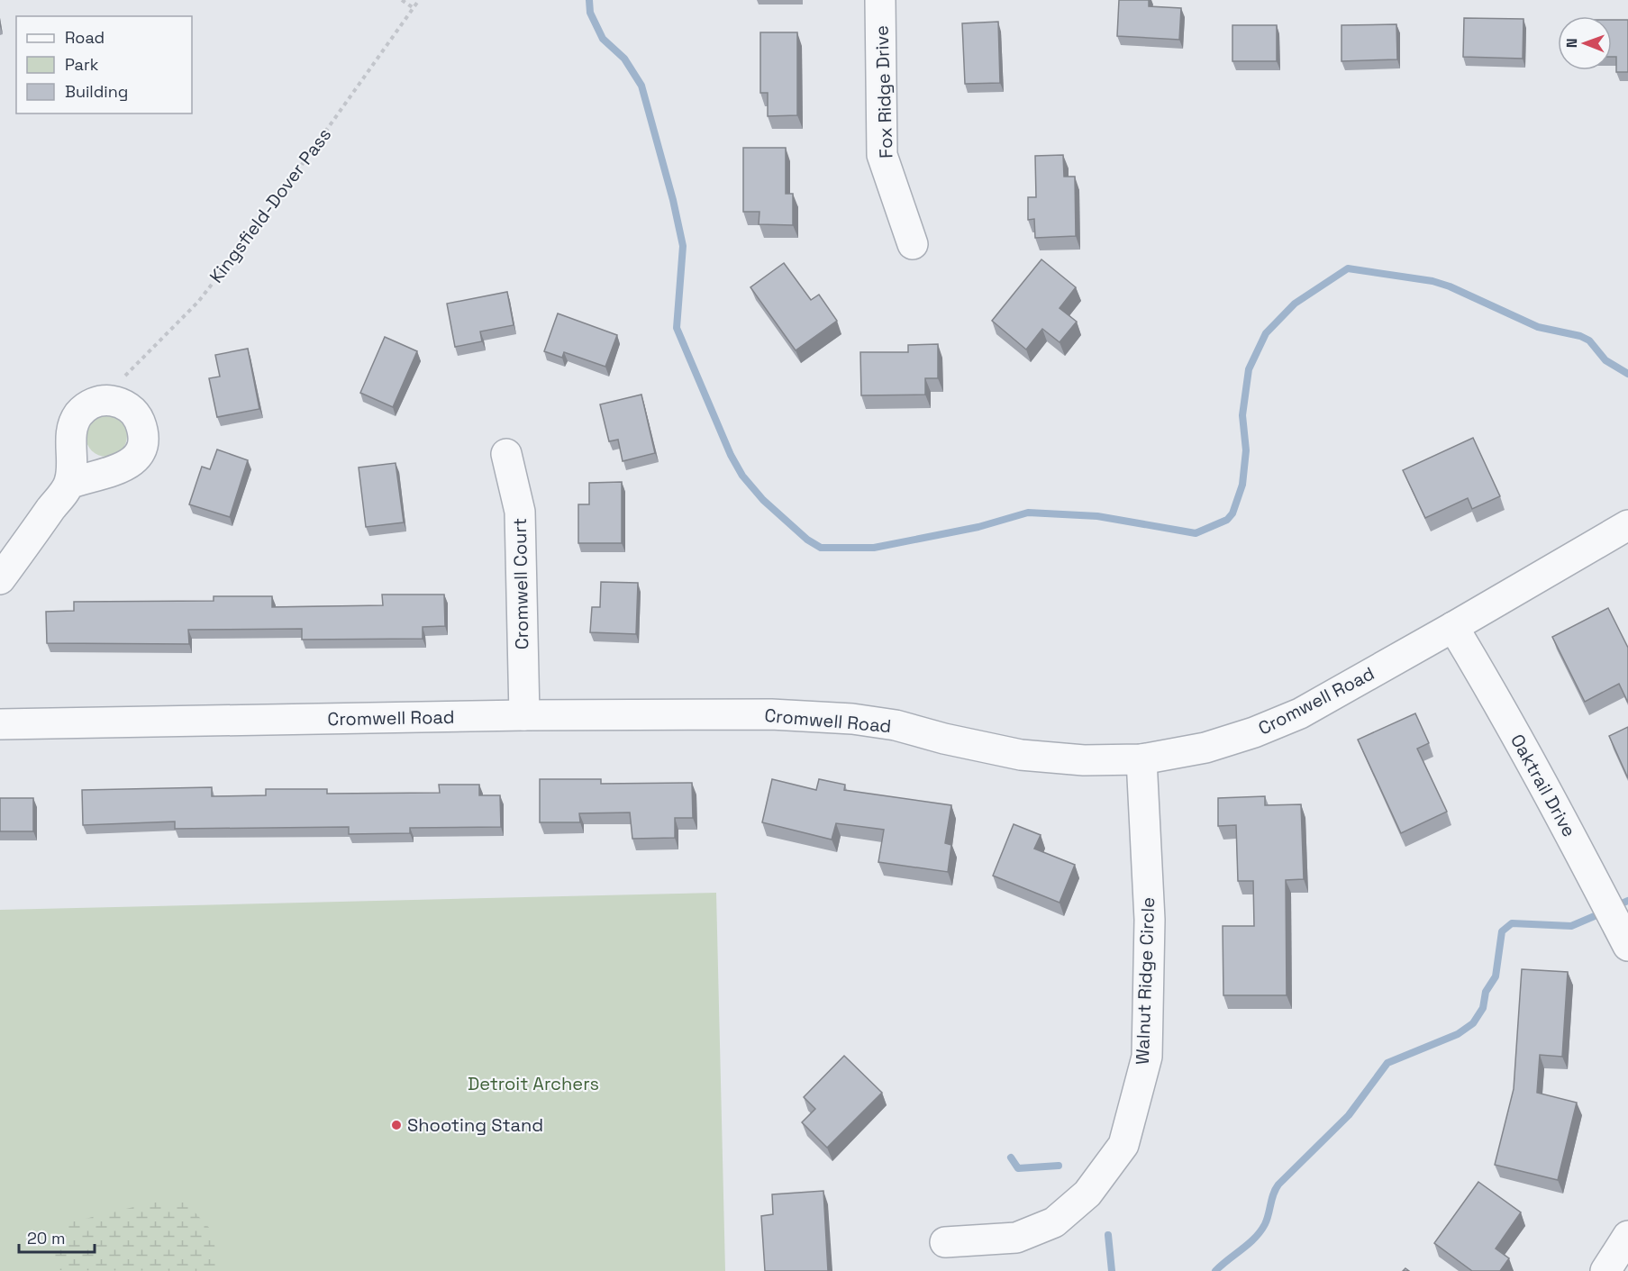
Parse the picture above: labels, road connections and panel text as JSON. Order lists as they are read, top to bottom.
{
  "streets": {
    "street": [
      "Fox Ridge Drive",
      "Cromwell Court",
      "Cromwell Road",
      "Oaktrail Drive",
      "Walnut Ridge Circle"
    ],
    "path": ["Kingsfield-Dover Pass"]
  },
  "crossings": [
    ["Cromwell Court", "Cromwell Road"],
    ["Cromwell Road", "Oaktrail Drive"],
    ["Cromwell Road", "Walnut Ridge Circle"]
  ],
  "parks": ["Detroit Archers"],
  "places": ["Shooting Stand"],
  "legend": ["Road", "Park", "Building"],
  "scale_bar": "20 m",
  "north": "left"
}
